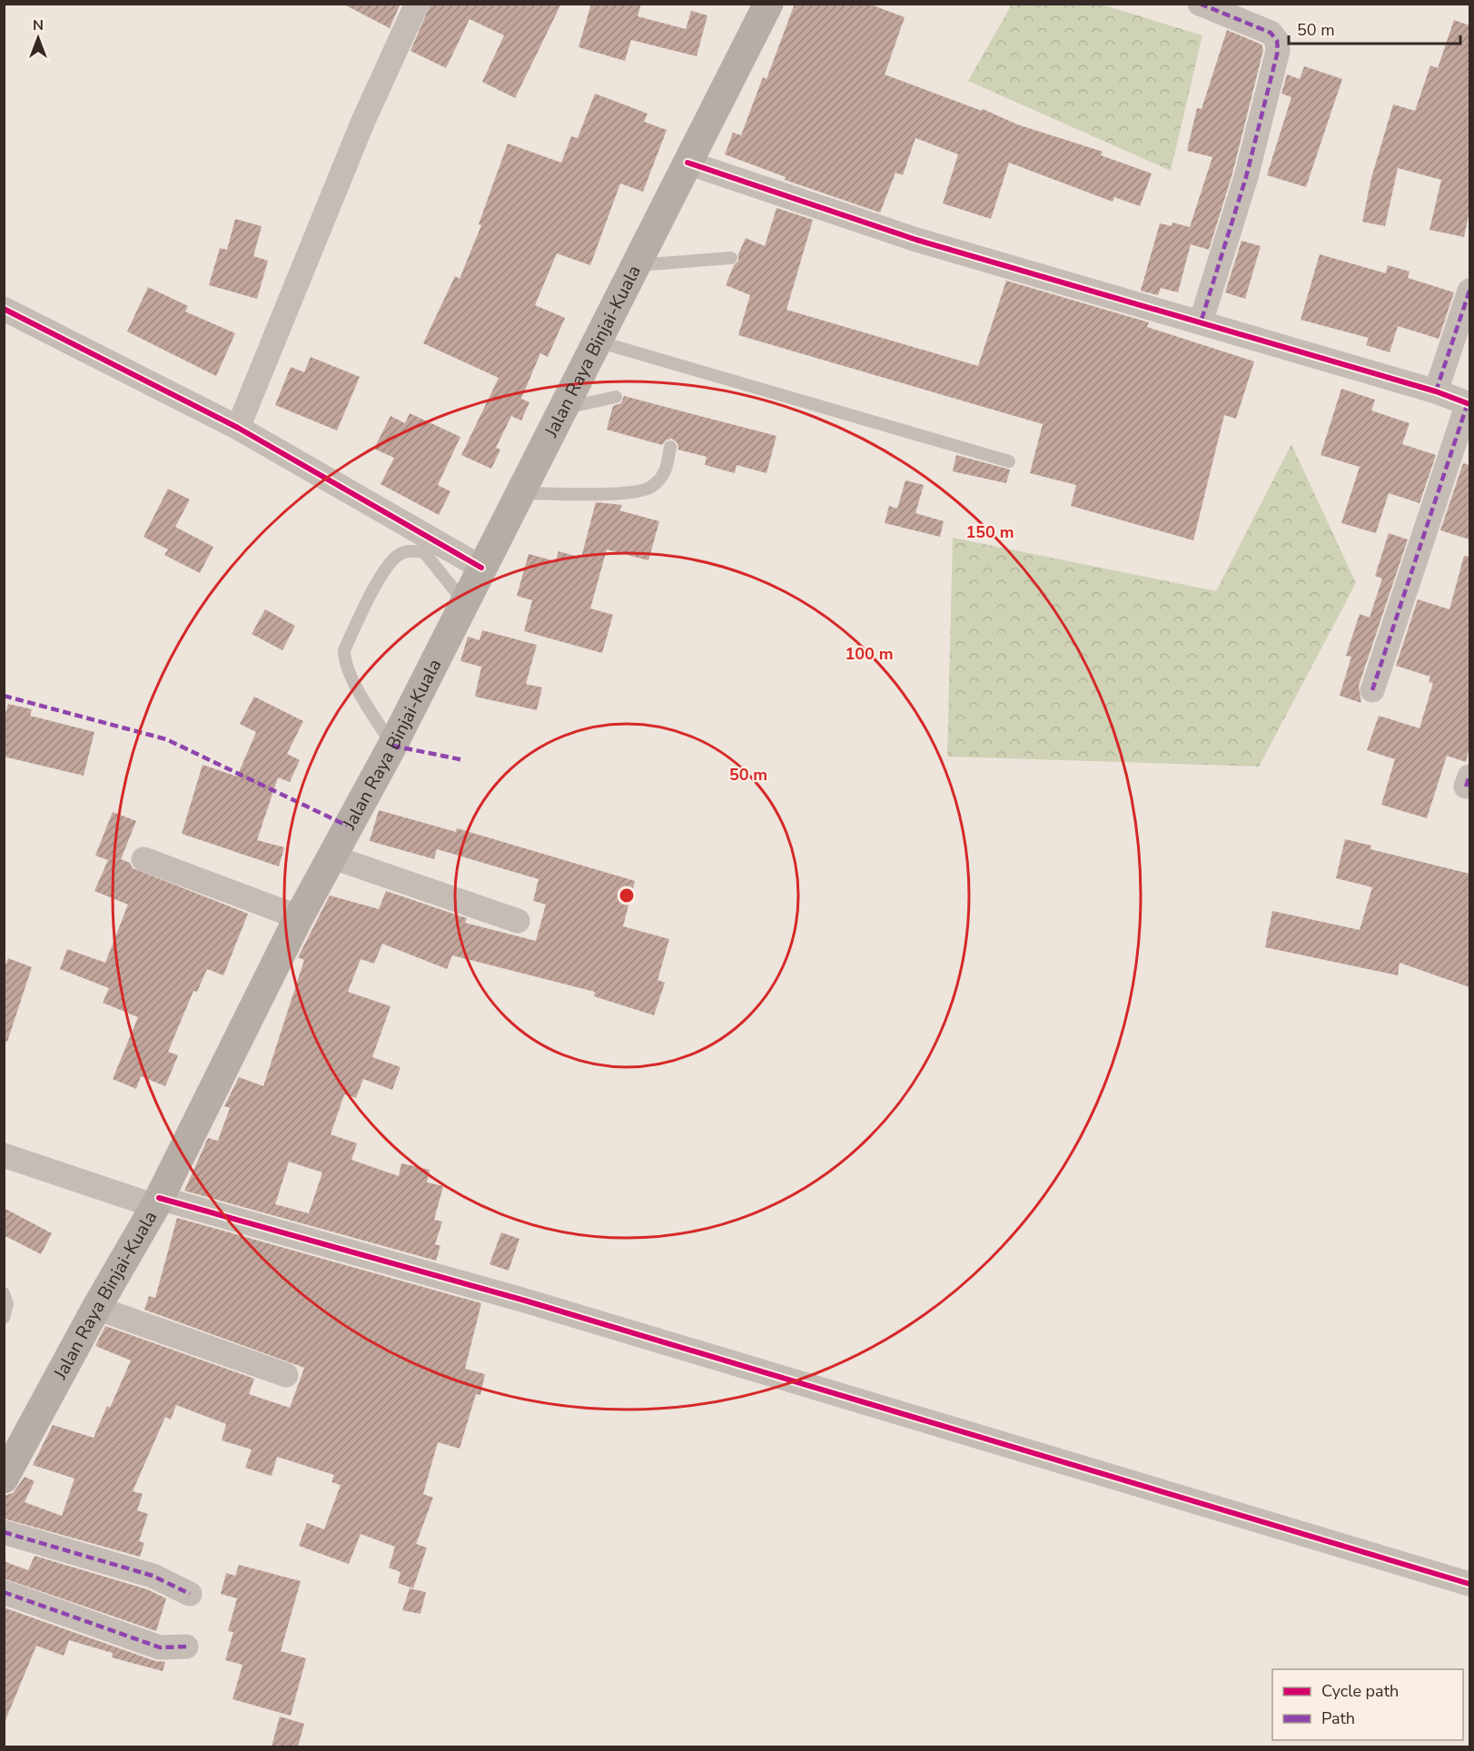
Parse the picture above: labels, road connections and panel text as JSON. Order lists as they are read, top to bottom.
{
  "streets": {
    "main road": ["Jalan Raya Binjai-Kuala"]
  },
  "legend": ["Cycle path", "Path"],
  "scale_bar": "50 m",
  "north": "top",
  "rings": ["150 m", "100 m", "50 m"]
}
